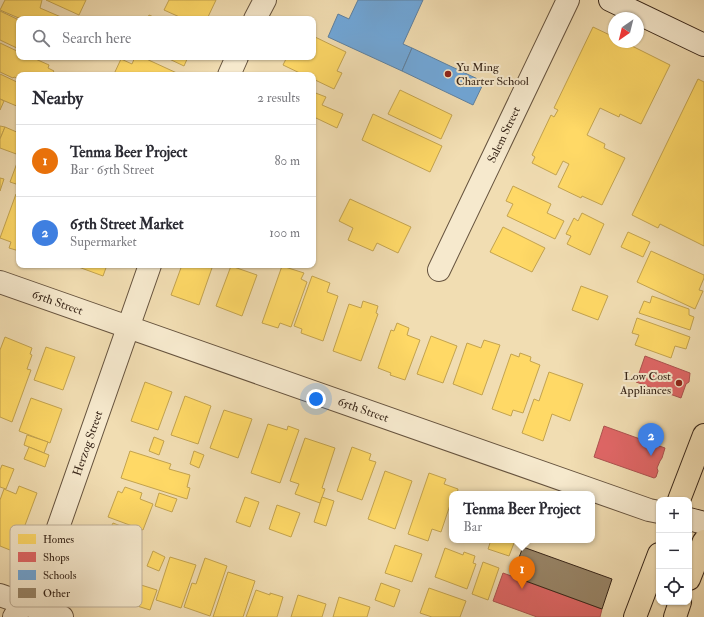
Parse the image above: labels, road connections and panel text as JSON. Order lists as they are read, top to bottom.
{
  "streets": {
    "street": ["Salem Street", "65th Street", "Herzog Street"]
  },
  "crossings": [
    ["65th Street", "Herzog Street"]
  ],
  "places": ["Yu Ming Charter School", "Low Cost Appliances"],
  "legend": [
    "Homes",
    "Shops",
    "Schools",
    "Other"
  ],
  "north": "bottom left",
  "page": {
    "search": "Search here",
    "heading": ["Nearby", "2 results"],
    "list": [
      {
        "mark": "1",
        "name": "Tenma Beer Project",
        "note": "Bar · 65th Street",
        "value": "80 m"
      },
      {
        "mark": "2",
        "name": "65th Street Market",
        "note": "Supermarket",
        "value": "100 m"
      }
    ],
    "pins": ["2", "1"],
    "popup": ["Tenma Beer Project", "Bar"],
    "map_buttons": ["+", "−"]
  }
}
